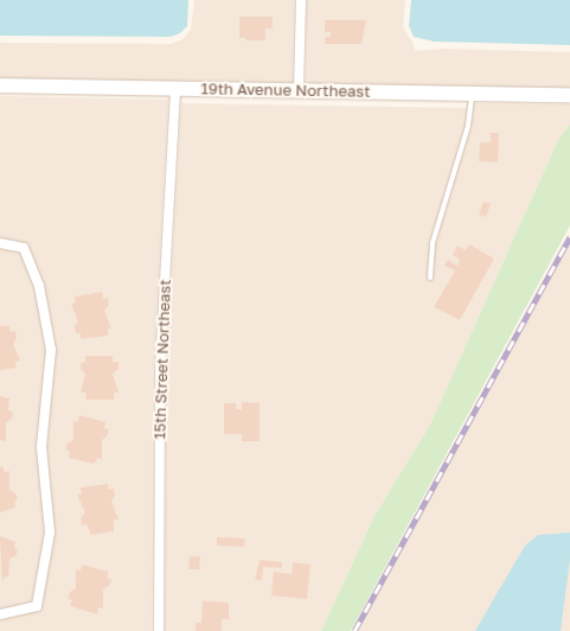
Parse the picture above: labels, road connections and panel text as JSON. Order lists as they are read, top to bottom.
{
  "streets": {
    "street": ["19th Avenue Northeast", "15th Street Northeast"]
  },
  "crossings": [
    ["19th Avenue Northeast", "15th Street Northeast"]
  ]
}
